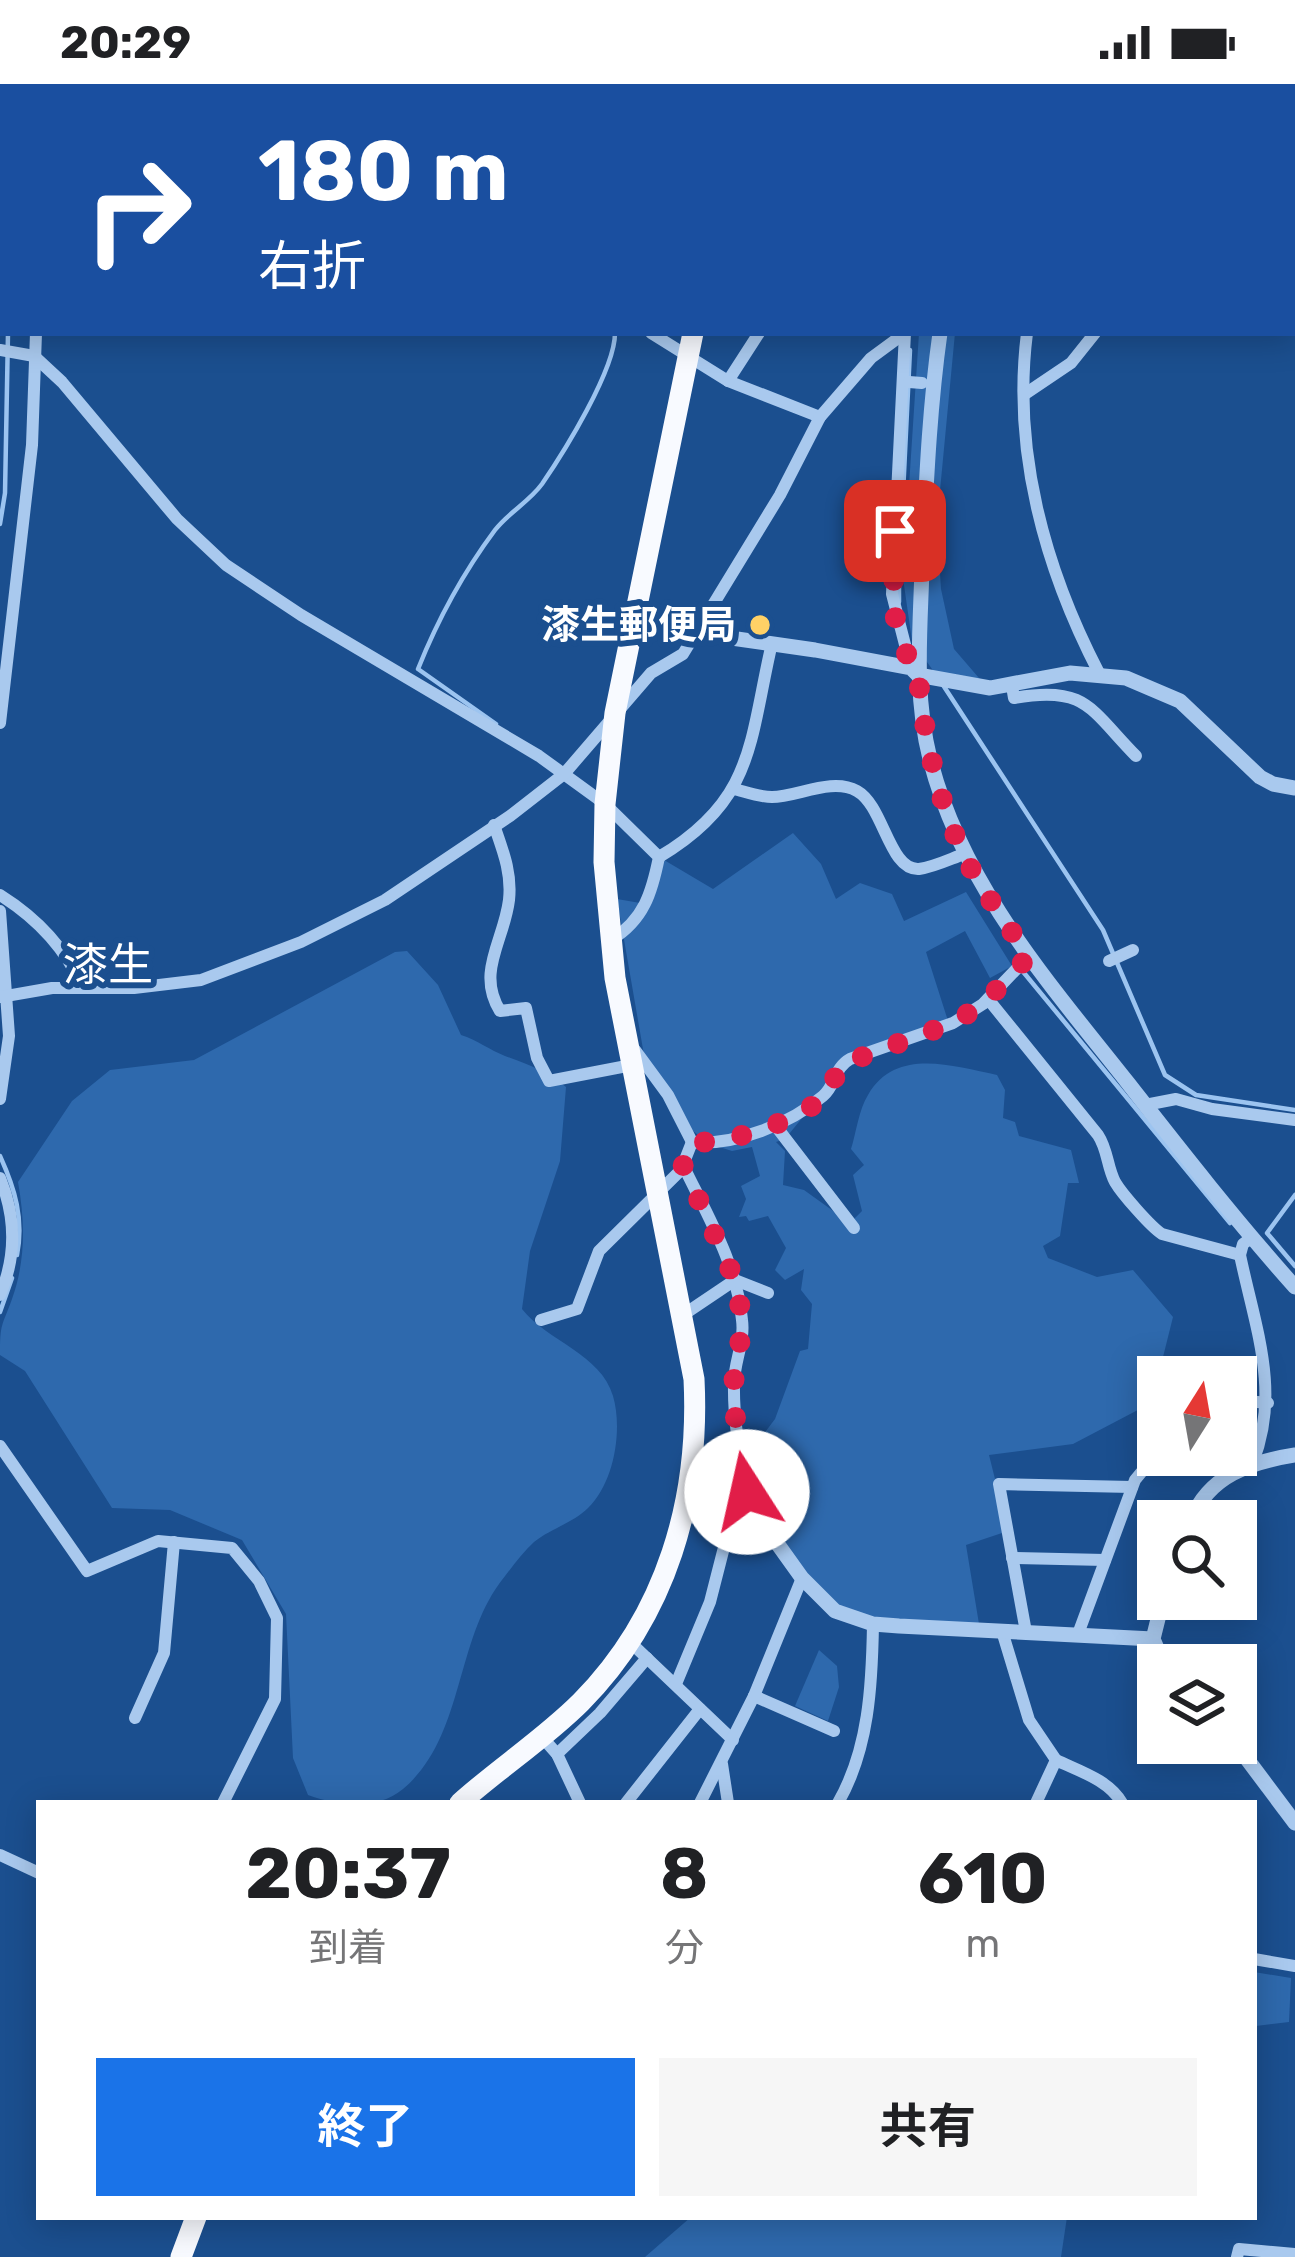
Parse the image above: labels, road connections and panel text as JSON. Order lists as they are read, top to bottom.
{
  "districts": ["漆生"],
  "places": ["漆生郵便局"],
  "north": "top",
  "page": {
    "status": "20:29",
    "turn": ["180 m", "右折"],
    "eta": [
      "20:37",
      "到着",
      "8",
      "分",
      "610",
      "m"
    ],
    "buttons": ["終了", "共有"]
  }
}
